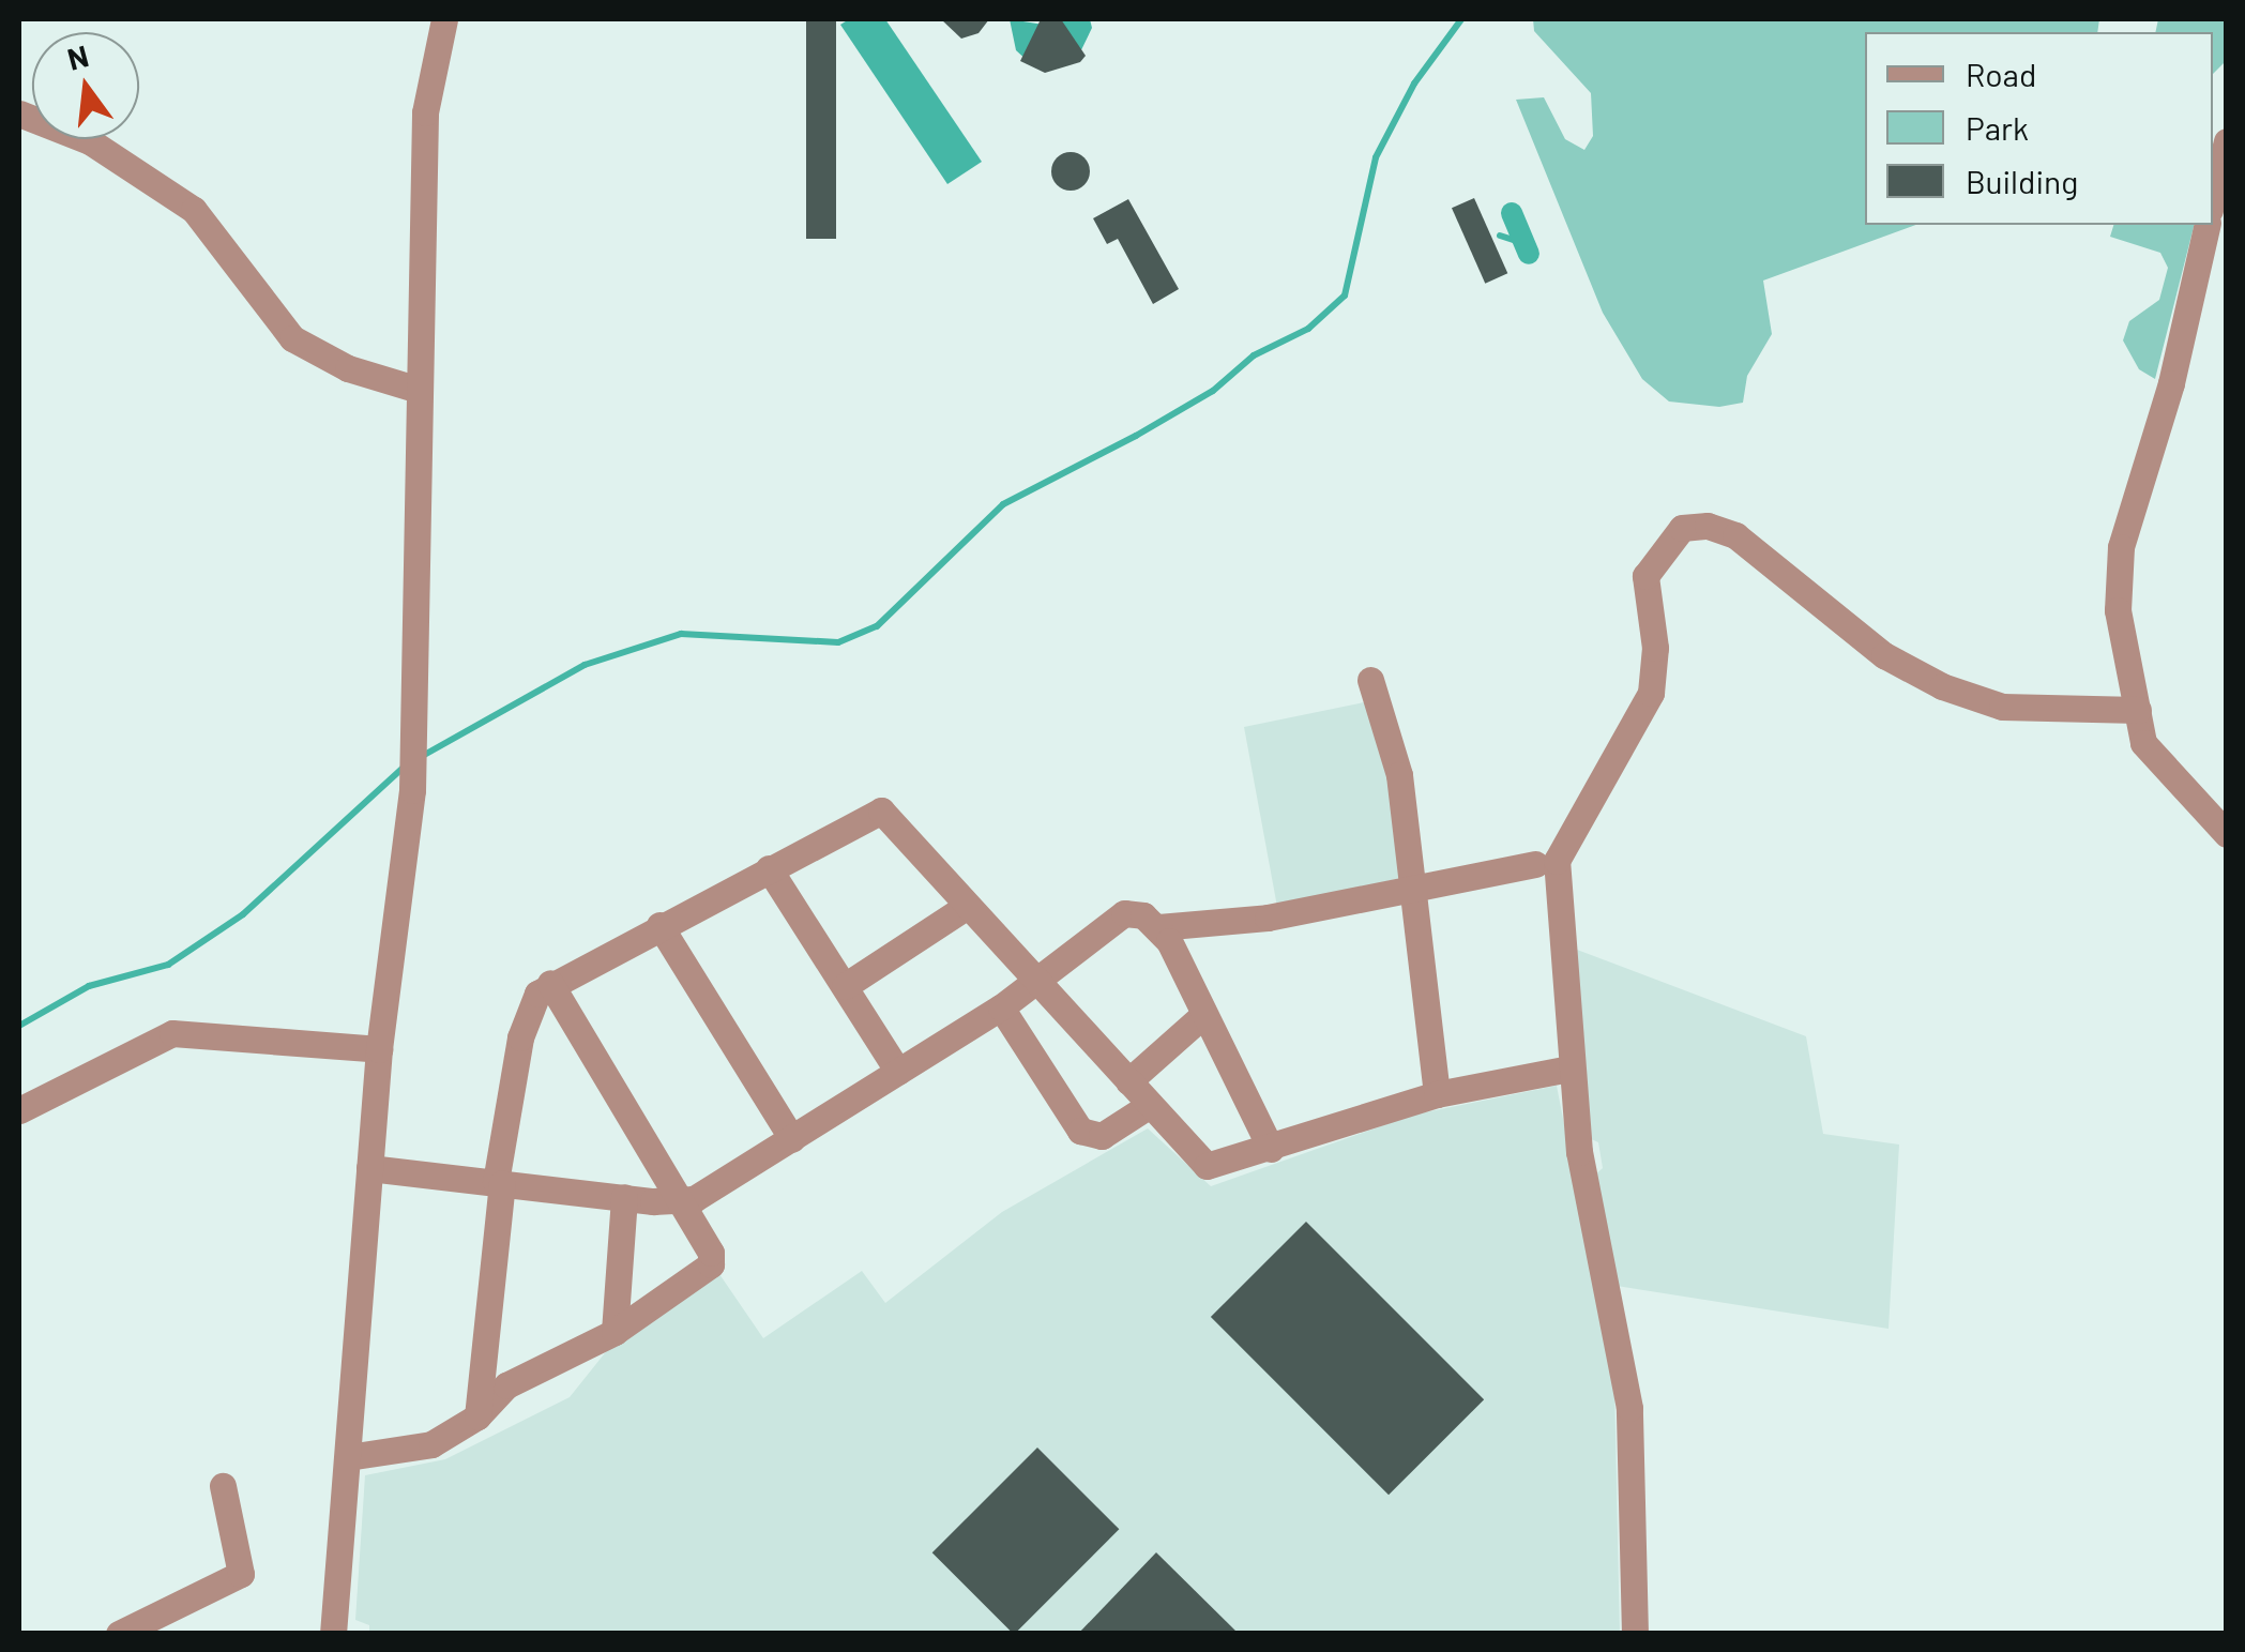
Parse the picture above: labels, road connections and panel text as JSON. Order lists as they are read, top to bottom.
{
  "legend": ["Road", "Park", "Building"],
  "north": "top"
}
